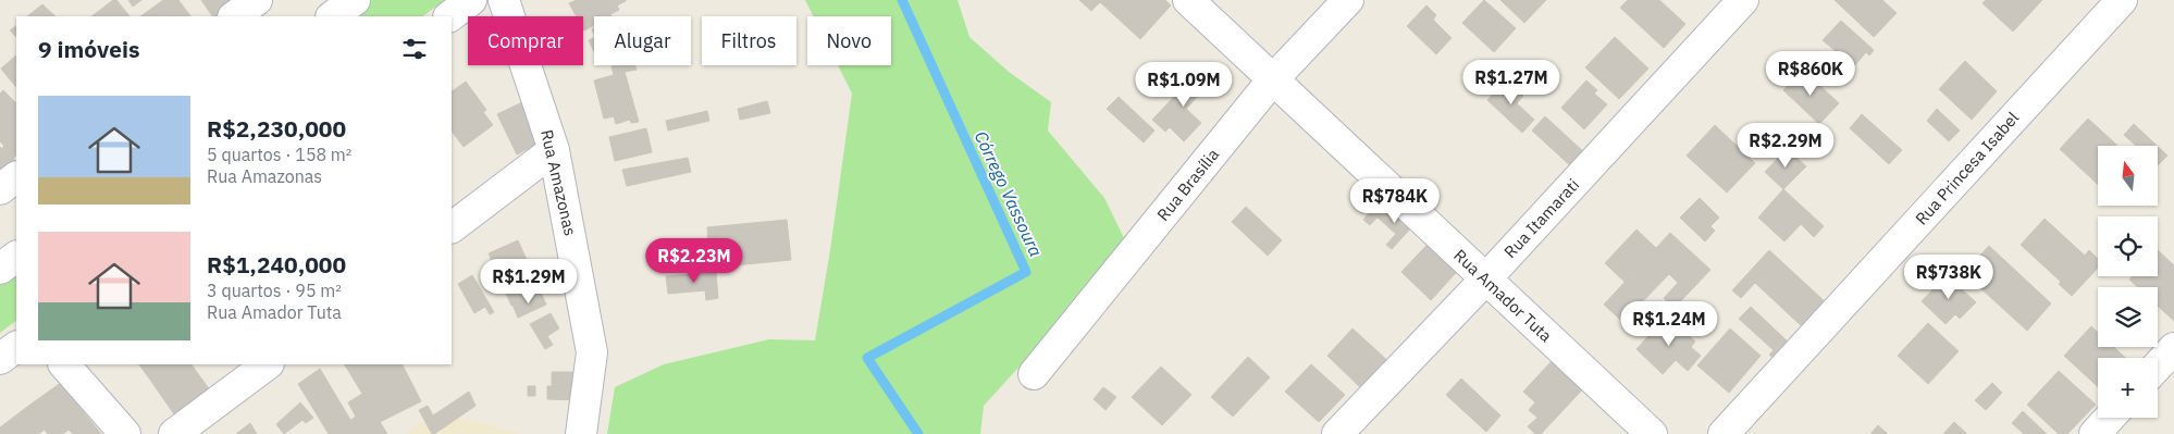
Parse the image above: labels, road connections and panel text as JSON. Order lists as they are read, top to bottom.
{
  "streets": {
    "street": [
      "Rua Princesa Isabel",
      "Rua Amazonas",
      "Rua Brasília",
      "Rua Itamarati",
      "Rua Amador Tuta"
    ]
  },
  "crossings": [
    ["Rua Brasília", "Rua Amador Tuta"],
    ["Rua Itamarati", "Rua Amador Tuta"]
  ],
  "water": ["Córrego Vassoura"],
  "north": "top",
  "page": {
    "chip": [
      "Comprar",
      "Alugar",
      "Filtros",
      "Novo"
    ],
    "heading": "9 imóveis",
    "price": [
      "R$860K",
      "R$1.27M",
      "R$1.09M",
      "R$2.29M",
      "R$784K",
      "R$2.23M",
      "R$738K",
      "R$1.29M",
      "R$1.24M"
    ],
    "list": [
      {
        "name": "R$2,230,000",
        "note": "5 quartos · 158 m² · Rua Amazonas"
      },
      {
        "name": "R$1,240,000",
        "note": "3 quartos · 95 m² · Rua Amador Tuta"
      }
    ],
    "map_buttons": "+"
  }
}
